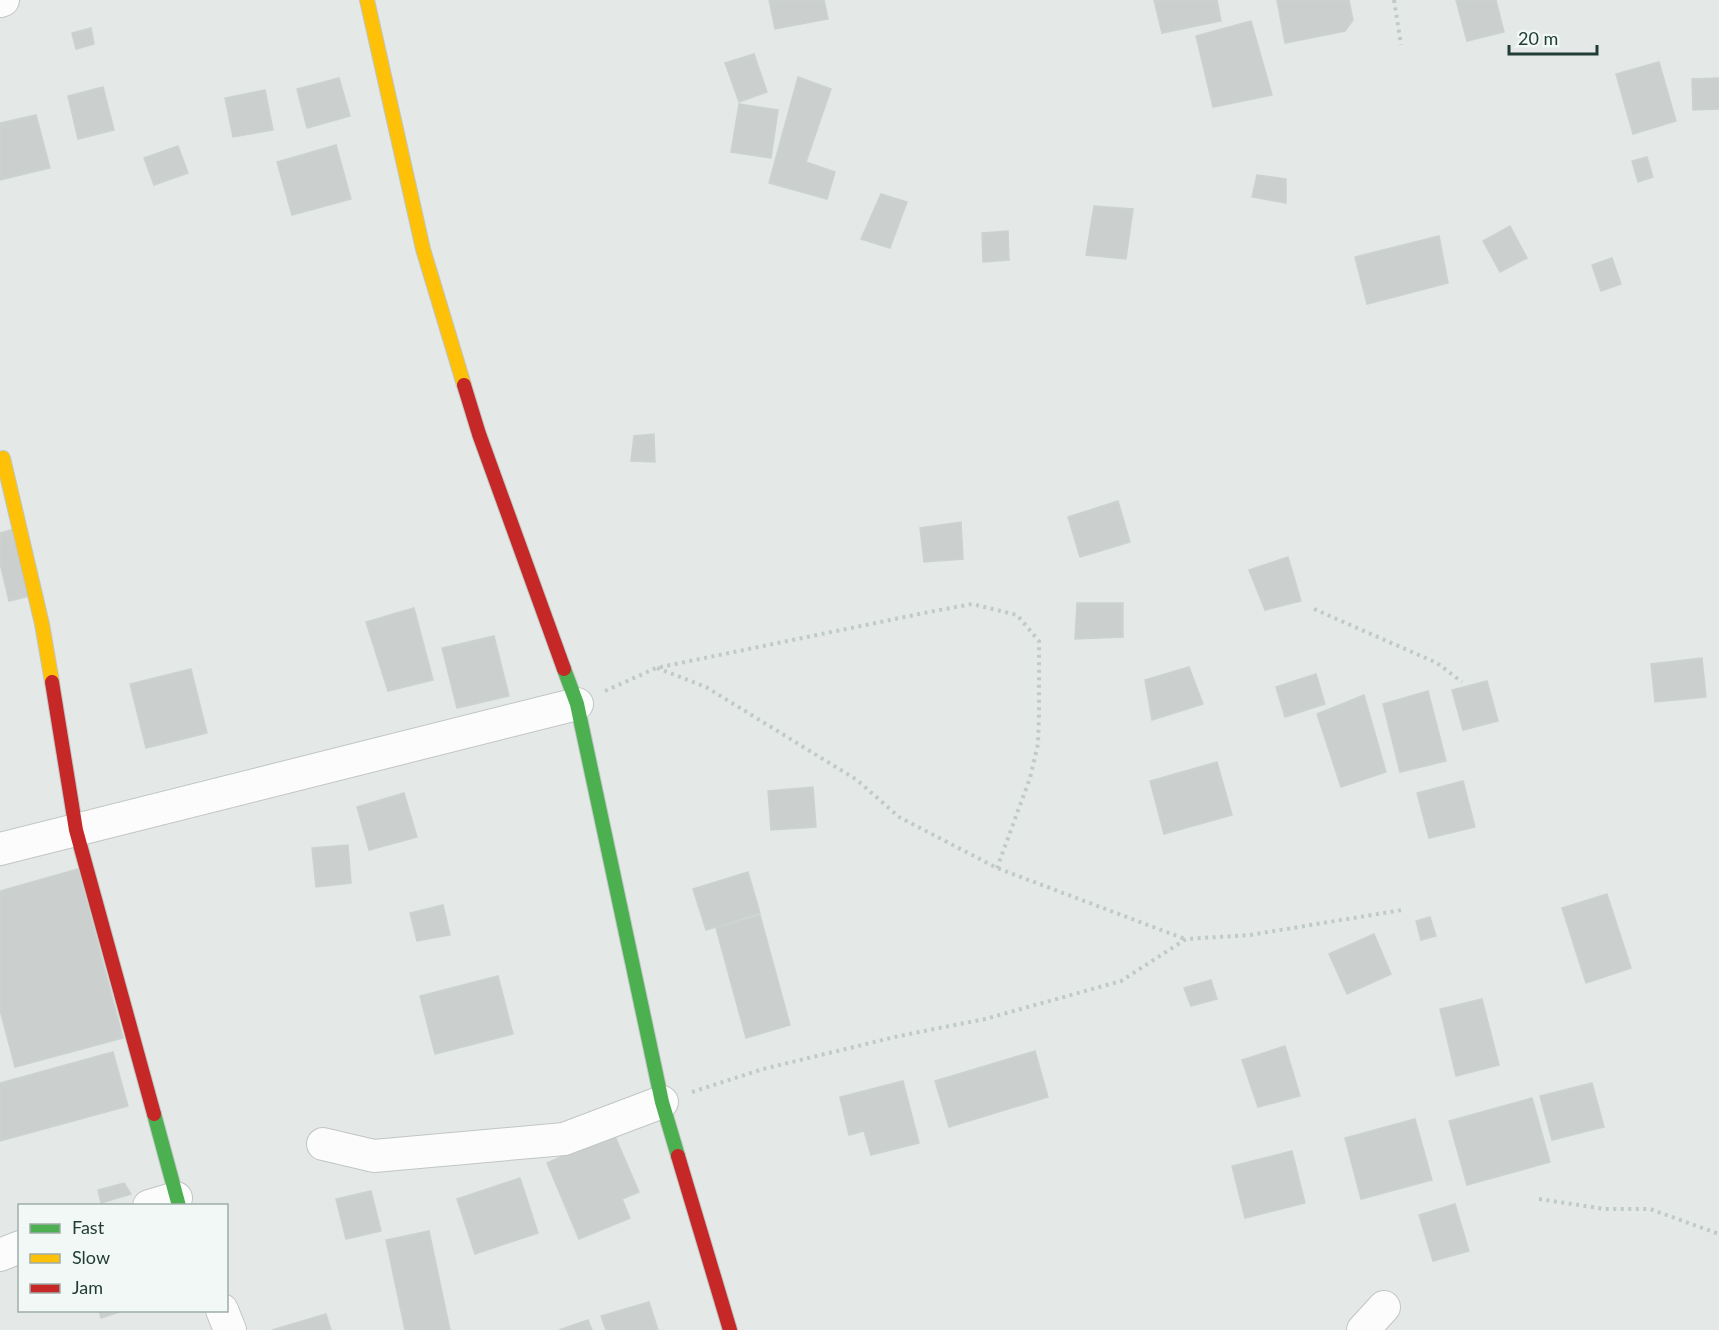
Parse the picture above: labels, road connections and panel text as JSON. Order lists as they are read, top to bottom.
{
  "legend": ["Fast", "Slow", "Jam"],
  "scale_bar": "20 m"
}
